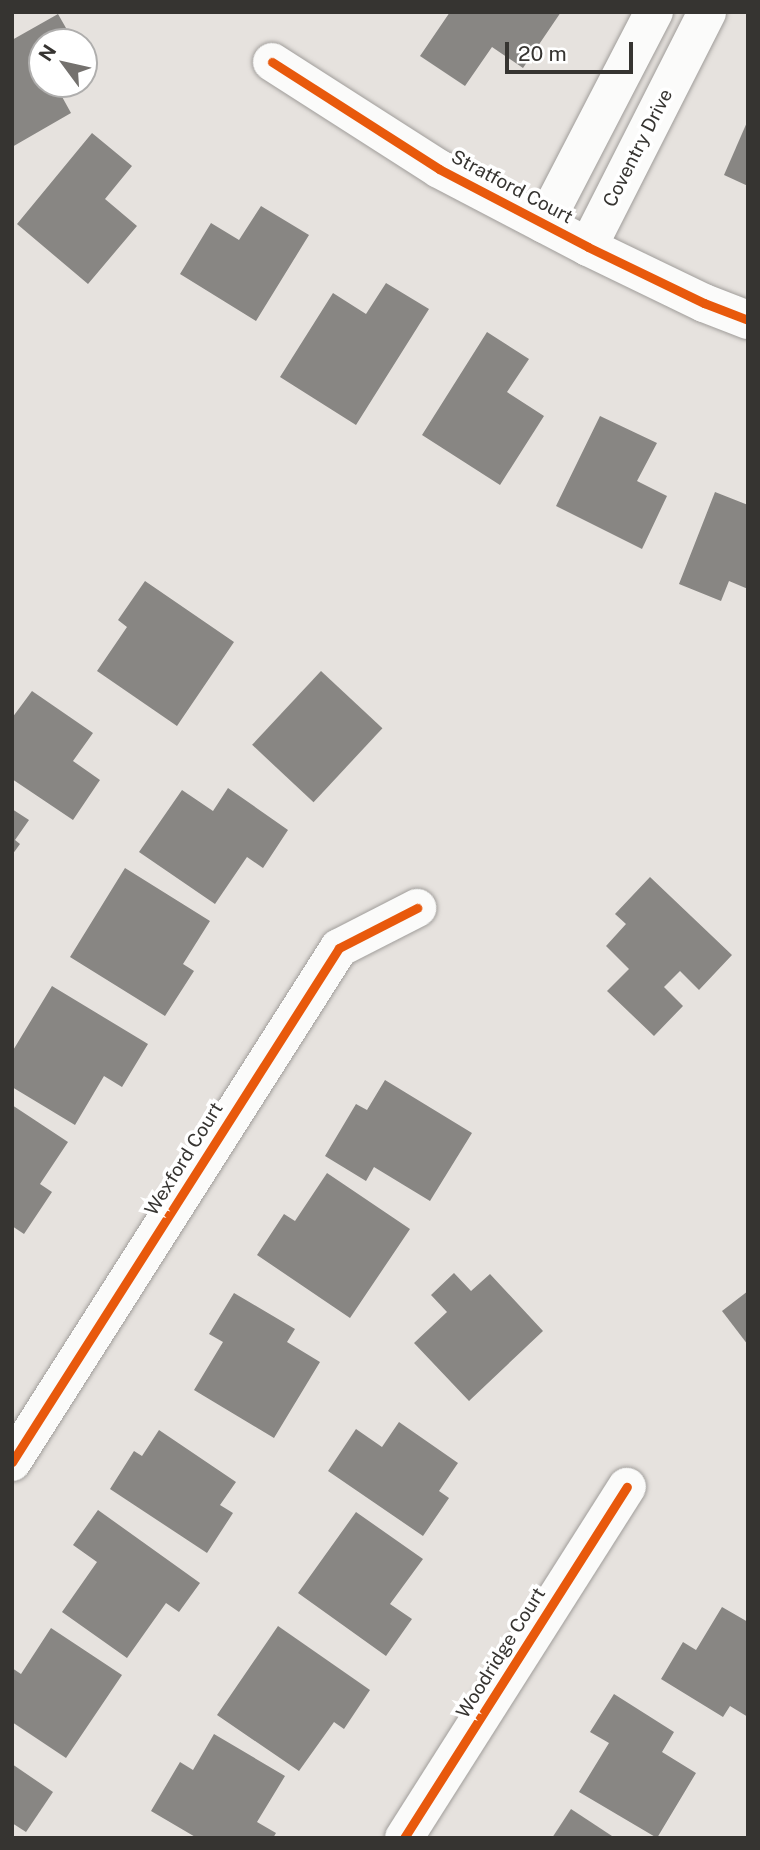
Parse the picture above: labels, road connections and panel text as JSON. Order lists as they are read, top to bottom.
{
  "streets": {
    "street": [
      "Coventry Drive",
      "Stratford Court",
      "Wexford Court",
      "Woodridge Court"
    ]
  },
  "crossings": [
    ["Coventry Drive", "Stratford Court"]
  ],
  "scale_bar": "20 m",
  "north": "top left"
}
